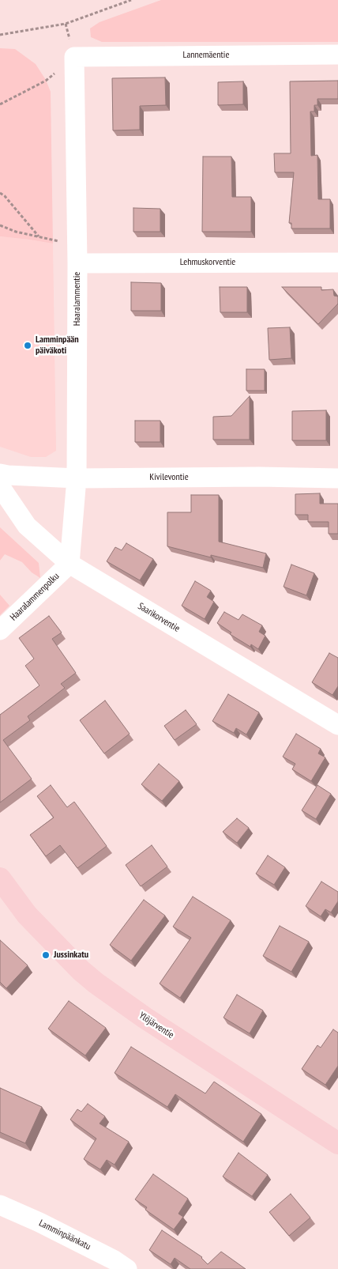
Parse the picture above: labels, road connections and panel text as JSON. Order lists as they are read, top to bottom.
{
  "streets": {
    "main road": ["Ylöjärventie"],
    "street": [
      "Lannemäentie",
      "Lehmuskorventie",
      "Haaralammentie",
      "Kivilevontie",
      "Haaralammenpolku",
      "Saarikorventie",
      "Lamminpäänkatu"
    ]
  },
  "crossings": [
    ["Lannemäentie", "Haaralammentie"],
    ["Lehmuskorventie", "Haaralammentie"],
    ["Haaralammentie", "Kivilevontie"],
    ["Haaralammentie", "Haaralammenpolku"],
    ["Haaralammentie", "Saarikorventie"],
    ["Haaralammenpolku", "Saarikorventie"]
  ],
  "places": ["Lamminpään päiväkoti", "Jussinkatu"]
}
